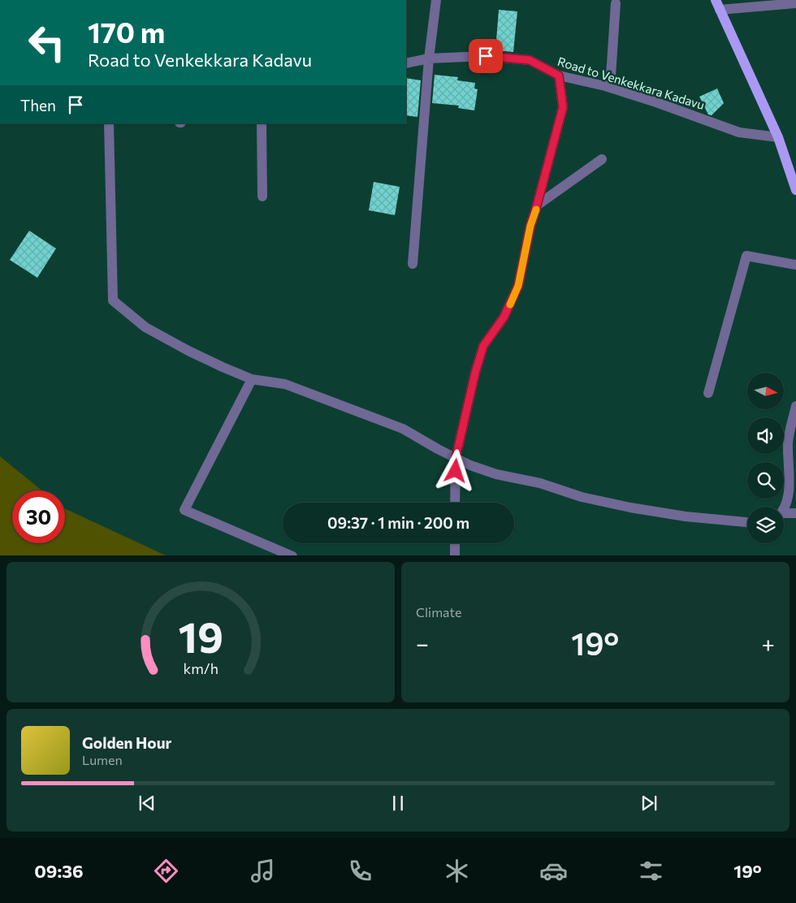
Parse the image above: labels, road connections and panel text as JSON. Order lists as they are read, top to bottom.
{
  "streets": {
    "street": ["Road to Venkekkara Kadavu"]
  },
  "north": "right",
  "page": {
    "turn": ["170 m", "Road to Venkekkara Kadavu"],
    "then": "Then",
    "limit": "30",
    "trip": "09:37 · 1 min · 200 m",
    "tile": "Climate",
    "heat": ["−", "19°", "+"],
    "song": ["Golden Hour", "Lumen"],
    "tabs": ["09:36", "19°"],
    "gauge": ["19", "km/h"]
  }
}
